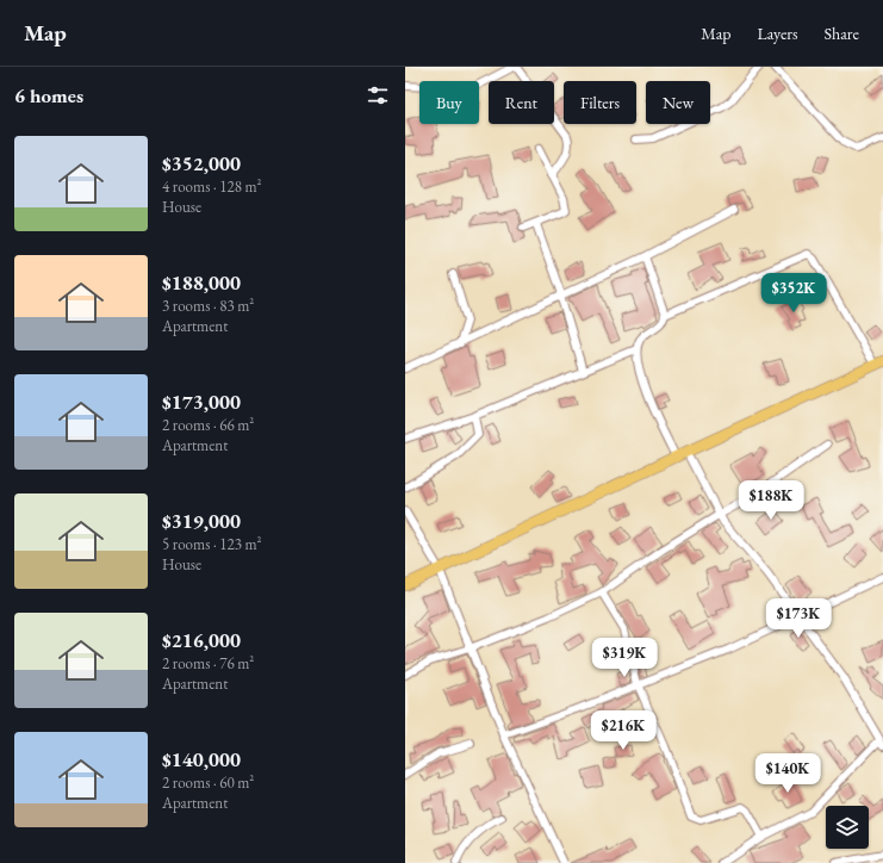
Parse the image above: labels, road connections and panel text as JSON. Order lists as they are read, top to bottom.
{
  "page": {
    "header": "Map",
    "nav": ["Map", "Layers", "Share"],
    "heading": "6 homes",
    "chip": [
      "Buy",
      "Rent",
      "Filters",
      "New"
    ],
    "list": [
      {
        "name": "$352,000",
        "note": "4 rooms · 128 m² · House"
      },
      {
        "name": "$188,000",
        "note": "3 rooms · 83 m² · Apartment"
      },
      {
        "name": "$173,000",
        "note": "2 rooms · 66 m² · Apartment"
      },
      {
        "name": "$319,000",
        "note": "5 rooms · 123 m² · House"
      },
      {
        "name": "$216,000",
        "note": "2 rooms · 76 m² · Apartment"
      },
      {
        "name": "$140,000",
        "note": "2 rooms · 60 m² · Apartment"
      }
    ],
    "price": [
      "$352K",
      "$188K",
      "$173K",
      "$319K",
      "$216K",
      "$140K"
    ]
  }
}
